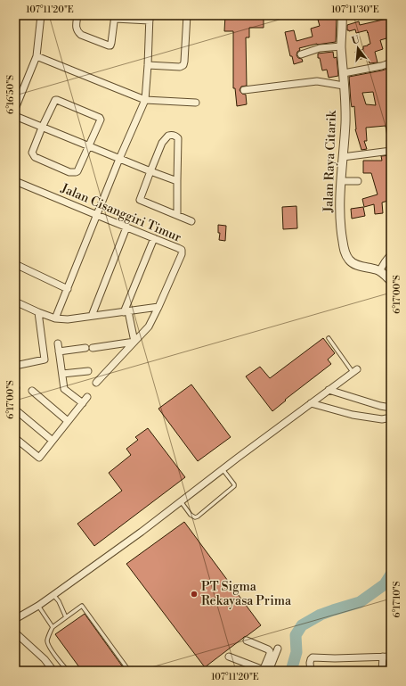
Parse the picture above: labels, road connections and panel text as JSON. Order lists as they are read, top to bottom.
{
  "streets": {
    "street": ["Jalan Raya Citarik", "Jalan Cisanggiri Timur"]
  },
  "places": ["PT Sigma Rekayasa Prima"],
  "north": "top",
  "coordinates": [
    "107°11'20\"E",
    "107°11'30\"E",
    "6°16'50\"S",
    "6°17'00\"S",
    "6°17'10\"S"
  ]
}
